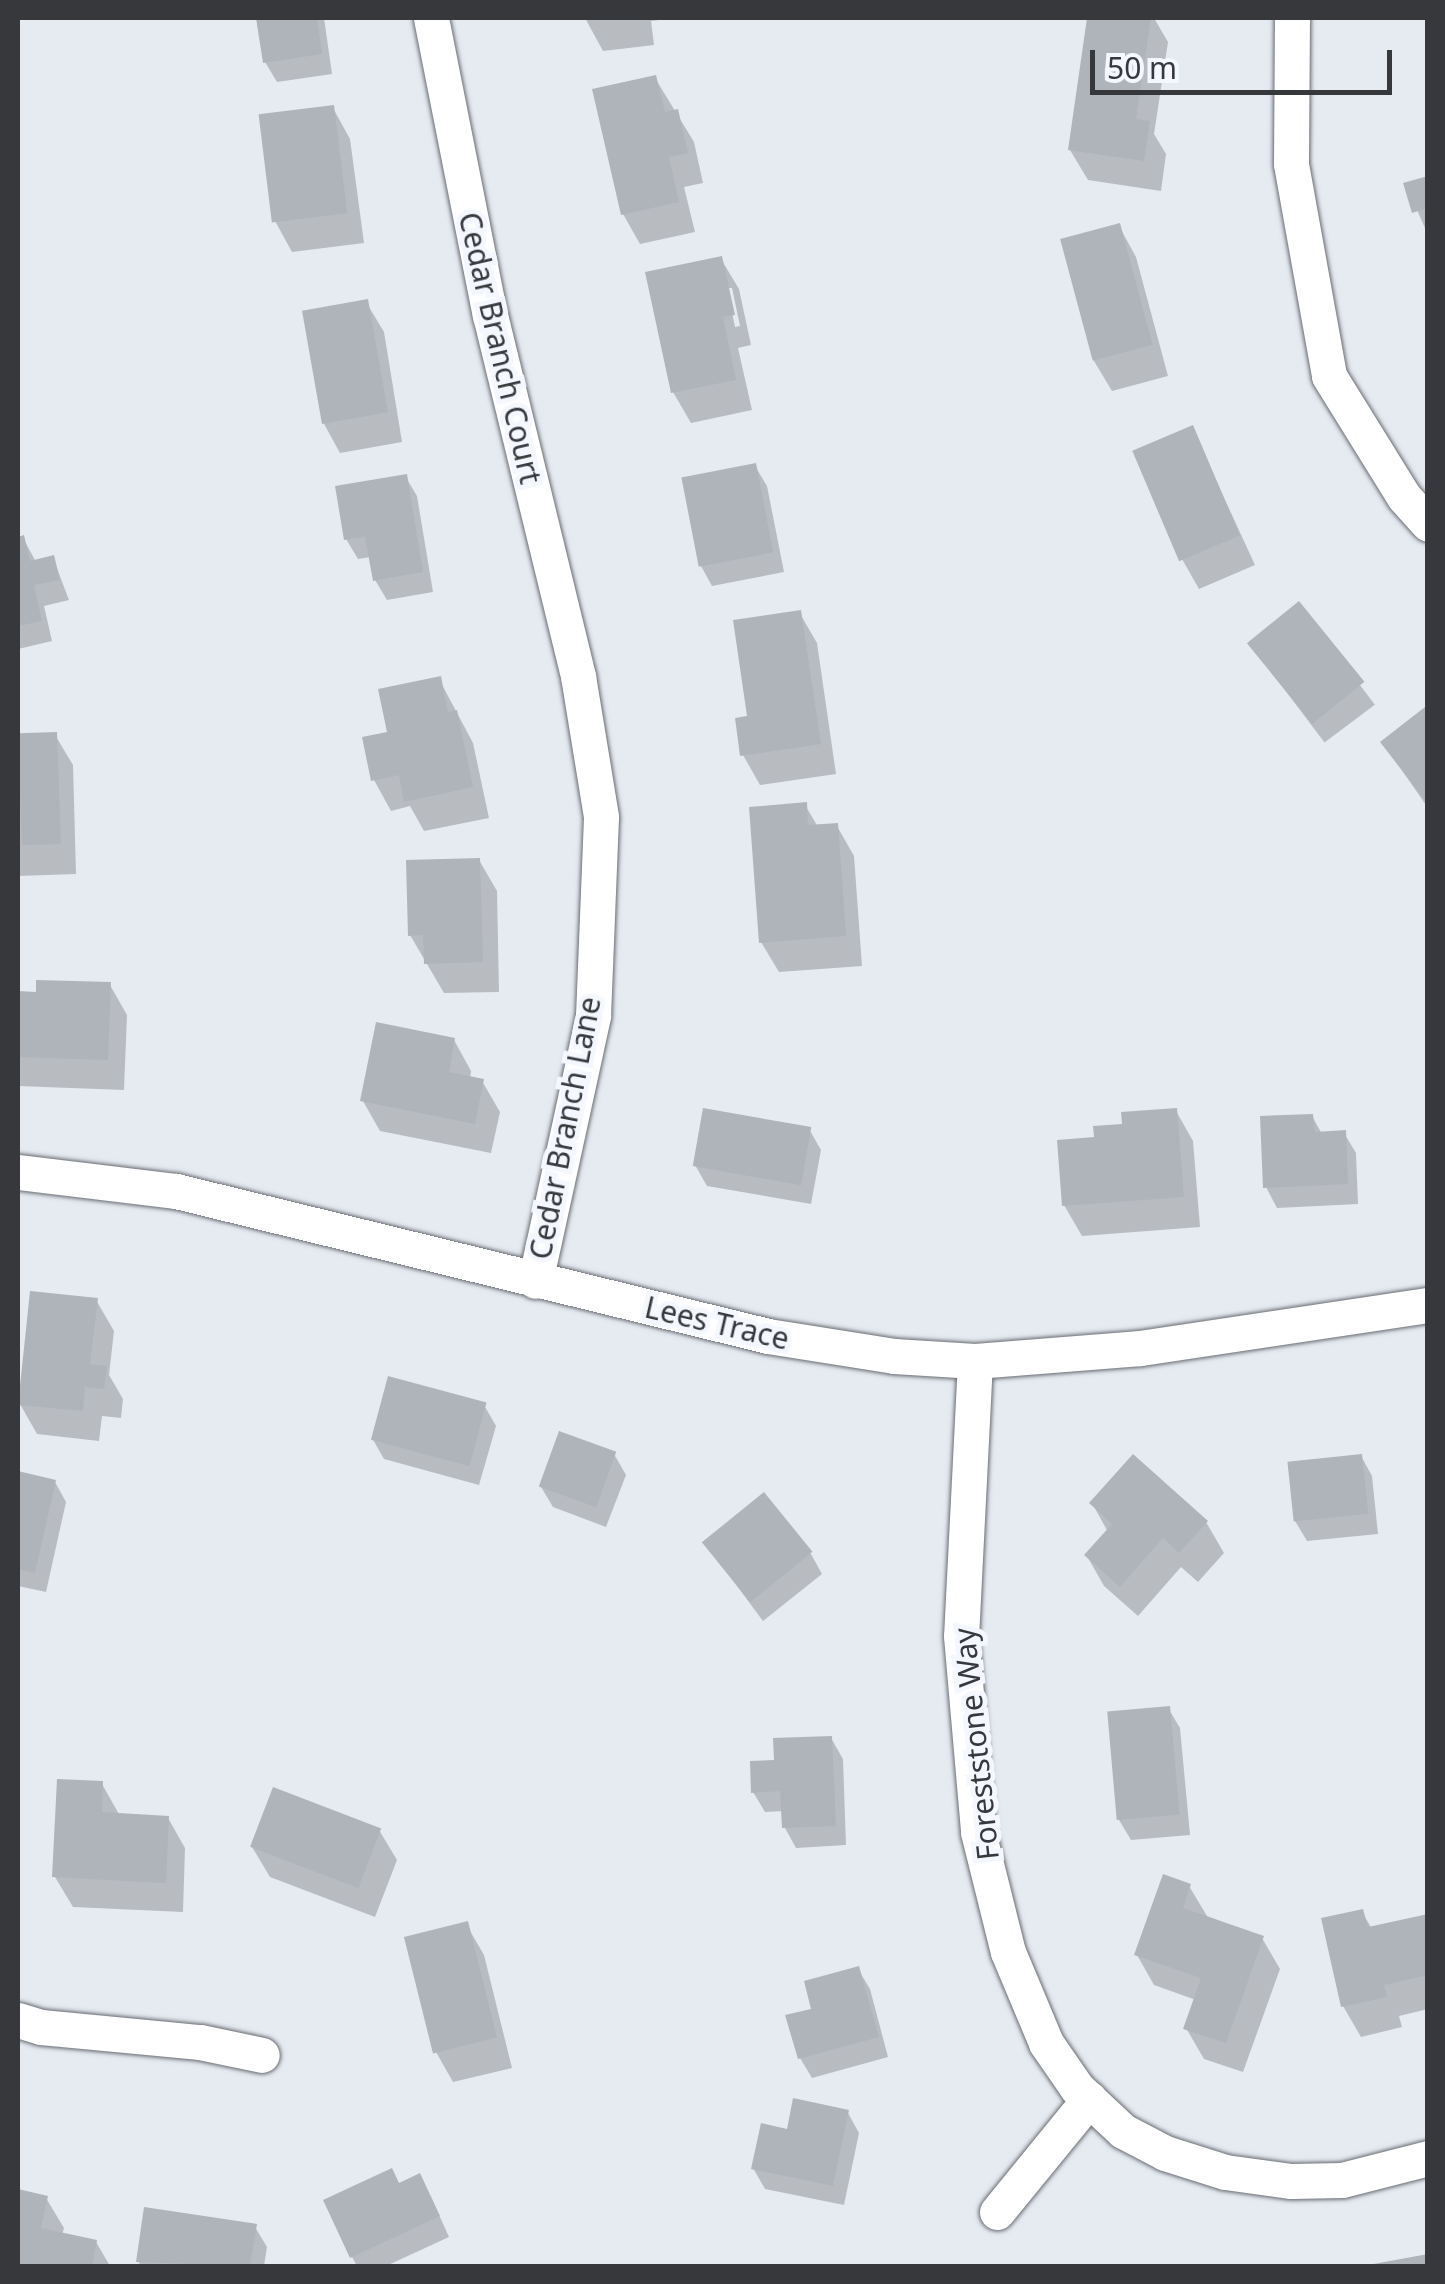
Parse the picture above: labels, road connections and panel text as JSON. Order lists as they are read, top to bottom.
{
  "streets": {
    "street": [
      "Cedar Branch Court",
      "Cedar Branch Lane",
      "Lees Trace",
      "Foreststone Way"
    ]
  },
  "crossings": [
    ["Cedar Branch Court", "Cedar Branch Lane"],
    ["Cedar Branch Lane", "Lees Trace"],
    ["Lees Trace", "Foreststone Way"]
  ],
  "scale_bar": "50 m"
}
